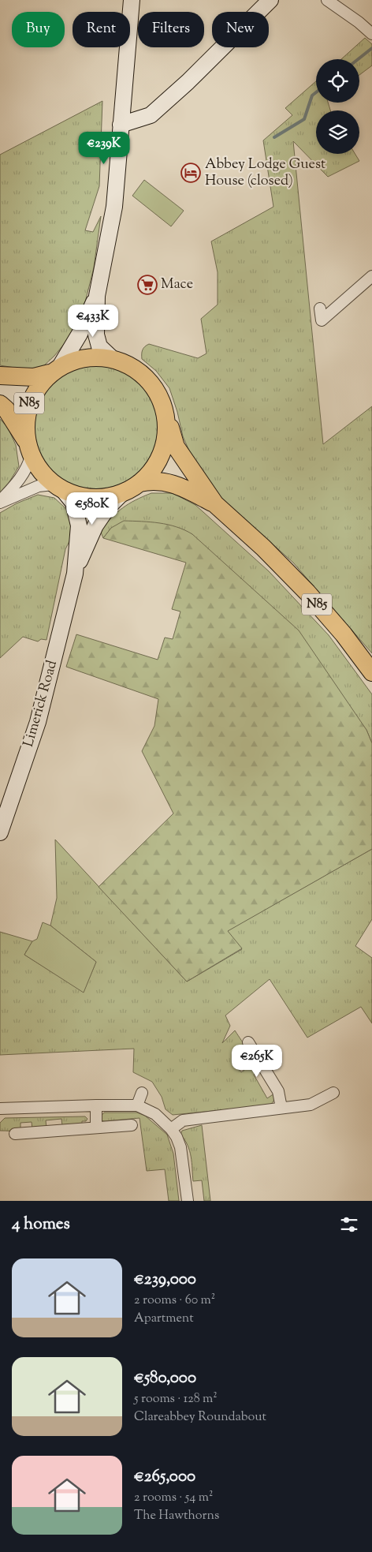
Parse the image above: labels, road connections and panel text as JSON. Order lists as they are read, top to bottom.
{
  "streets": {
    "main road": ["N85", "Limerick Road"]
  },
  "places": {
    "hotel": ["Abbey Lodge Guest House (closed)"],
    "supermarket": ["Mace"]
  },
  "page": {
    "chip": [
      "Buy",
      "Rent",
      "Filters",
      "New"
    ],
    "price": [
      "€239K",
      "€433K",
      "€580K",
      "€265K"
    ],
    "heading": "4 homes",
    "list": [
      {
        "name": "€239,000",
        "note": "2 rooms · 60 m² · Apartment"
      },
      {
        "name": "€580,000",
        "note": "5 rooms · 128 m² · Clareabbey Roundabout"
      },
      {
        "name": "€265,000",
        "note": "2 rooms · 54 m² · The Hawthorns"
      }
    ]
  }
}
